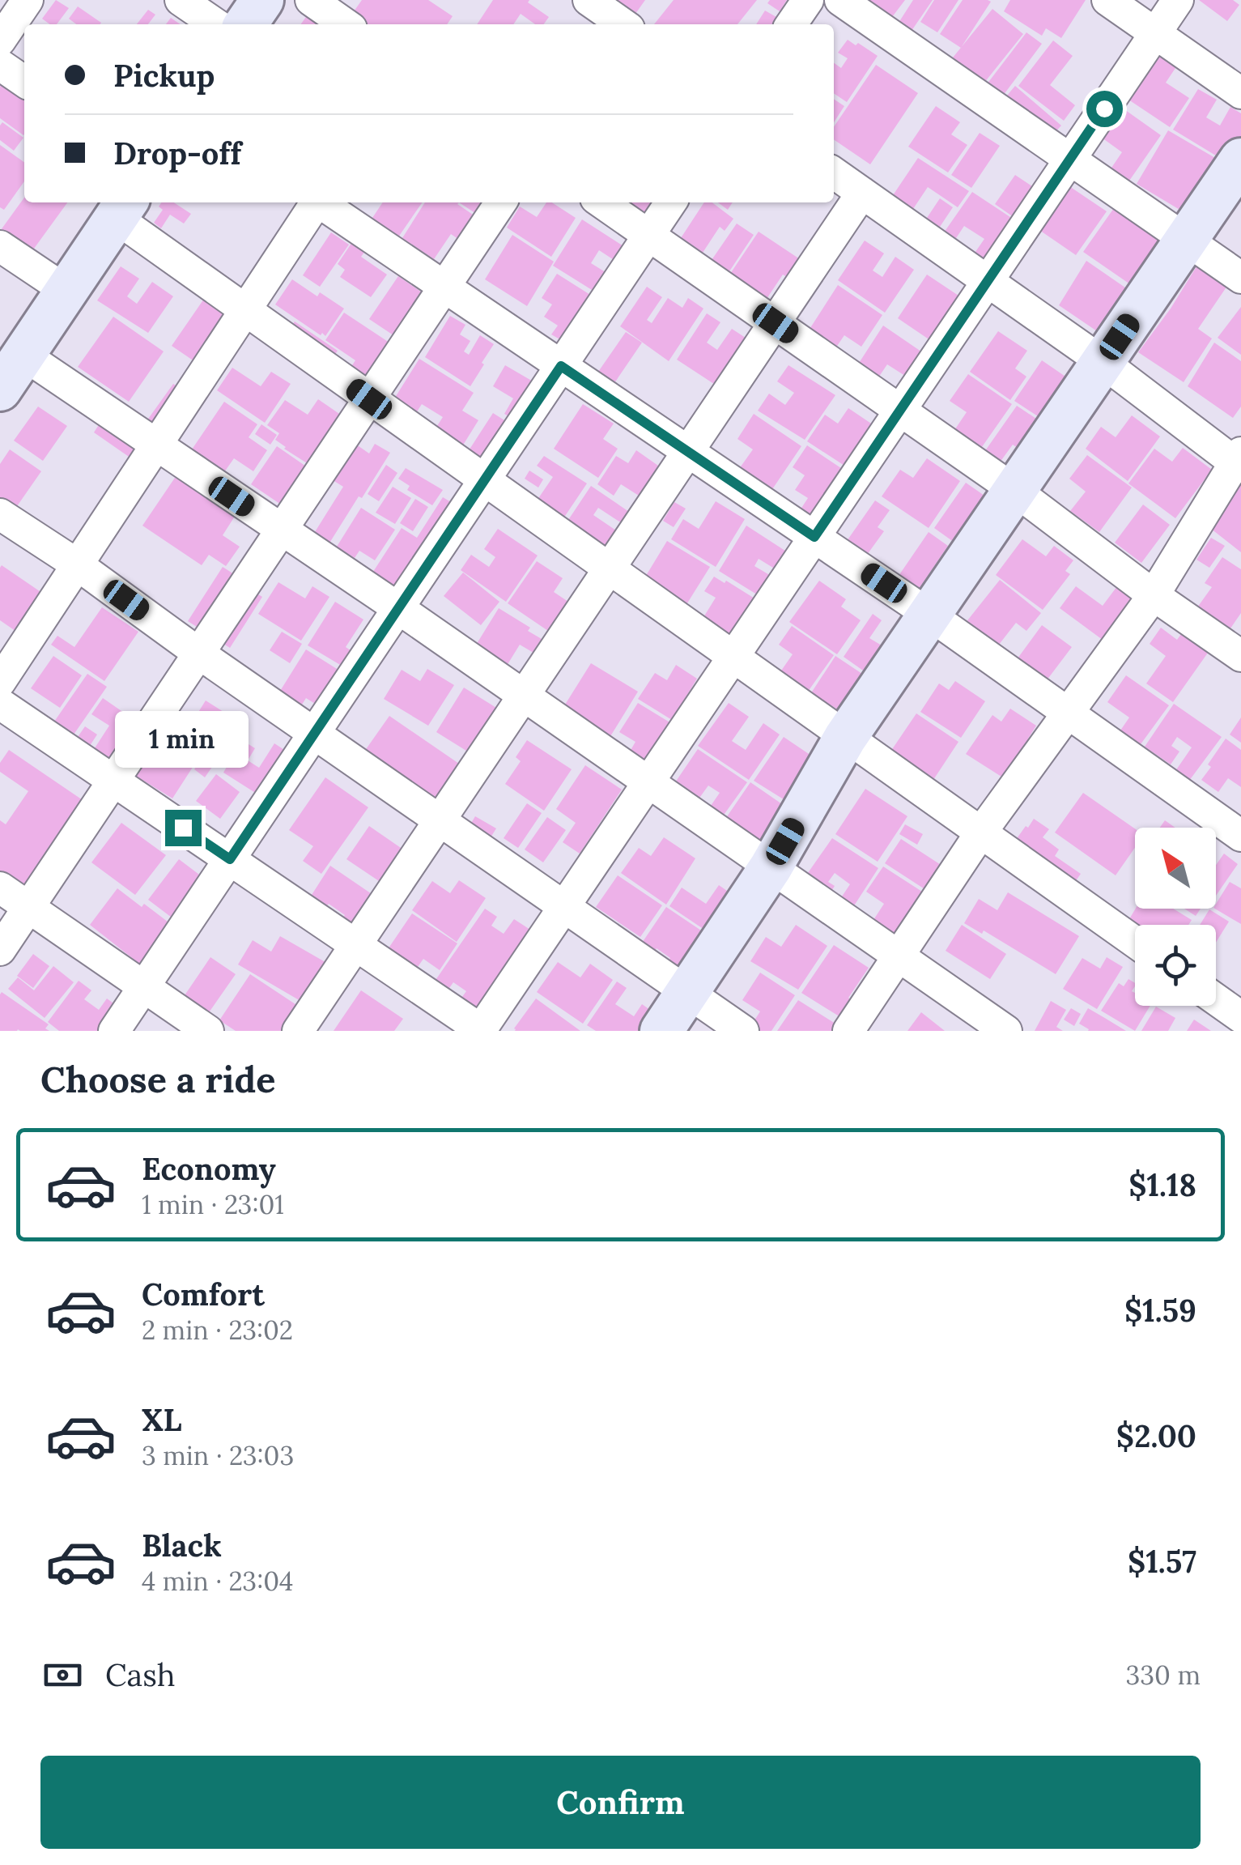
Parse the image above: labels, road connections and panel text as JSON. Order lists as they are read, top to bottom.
{
  "north": "top left",
  "page": {
    "banner": ["Pickup", "Drop-off"],
    "bubble": "1 min",
    "heading": "Choose a ride",
    "list": [
      {
        "name": "Economy",
        "note": "1 min · 23:01",
        "value": "$1.18"
      },
      {
        "name": "Comfort",
        "note": "2 min · 23:02",
        "value": "$1.59"
      },
      {
        "name": "XL",
        "note": "3 min · 23:03",
        "value": "$2.00"
      },
      {
        "name": "Black",
        "note": "4 min · 23:04",
        "value": "$1.57"
      }
    ],
    "pay": ["Cash", "330 m"],
    "buttons": "Confirm"
  }
}
